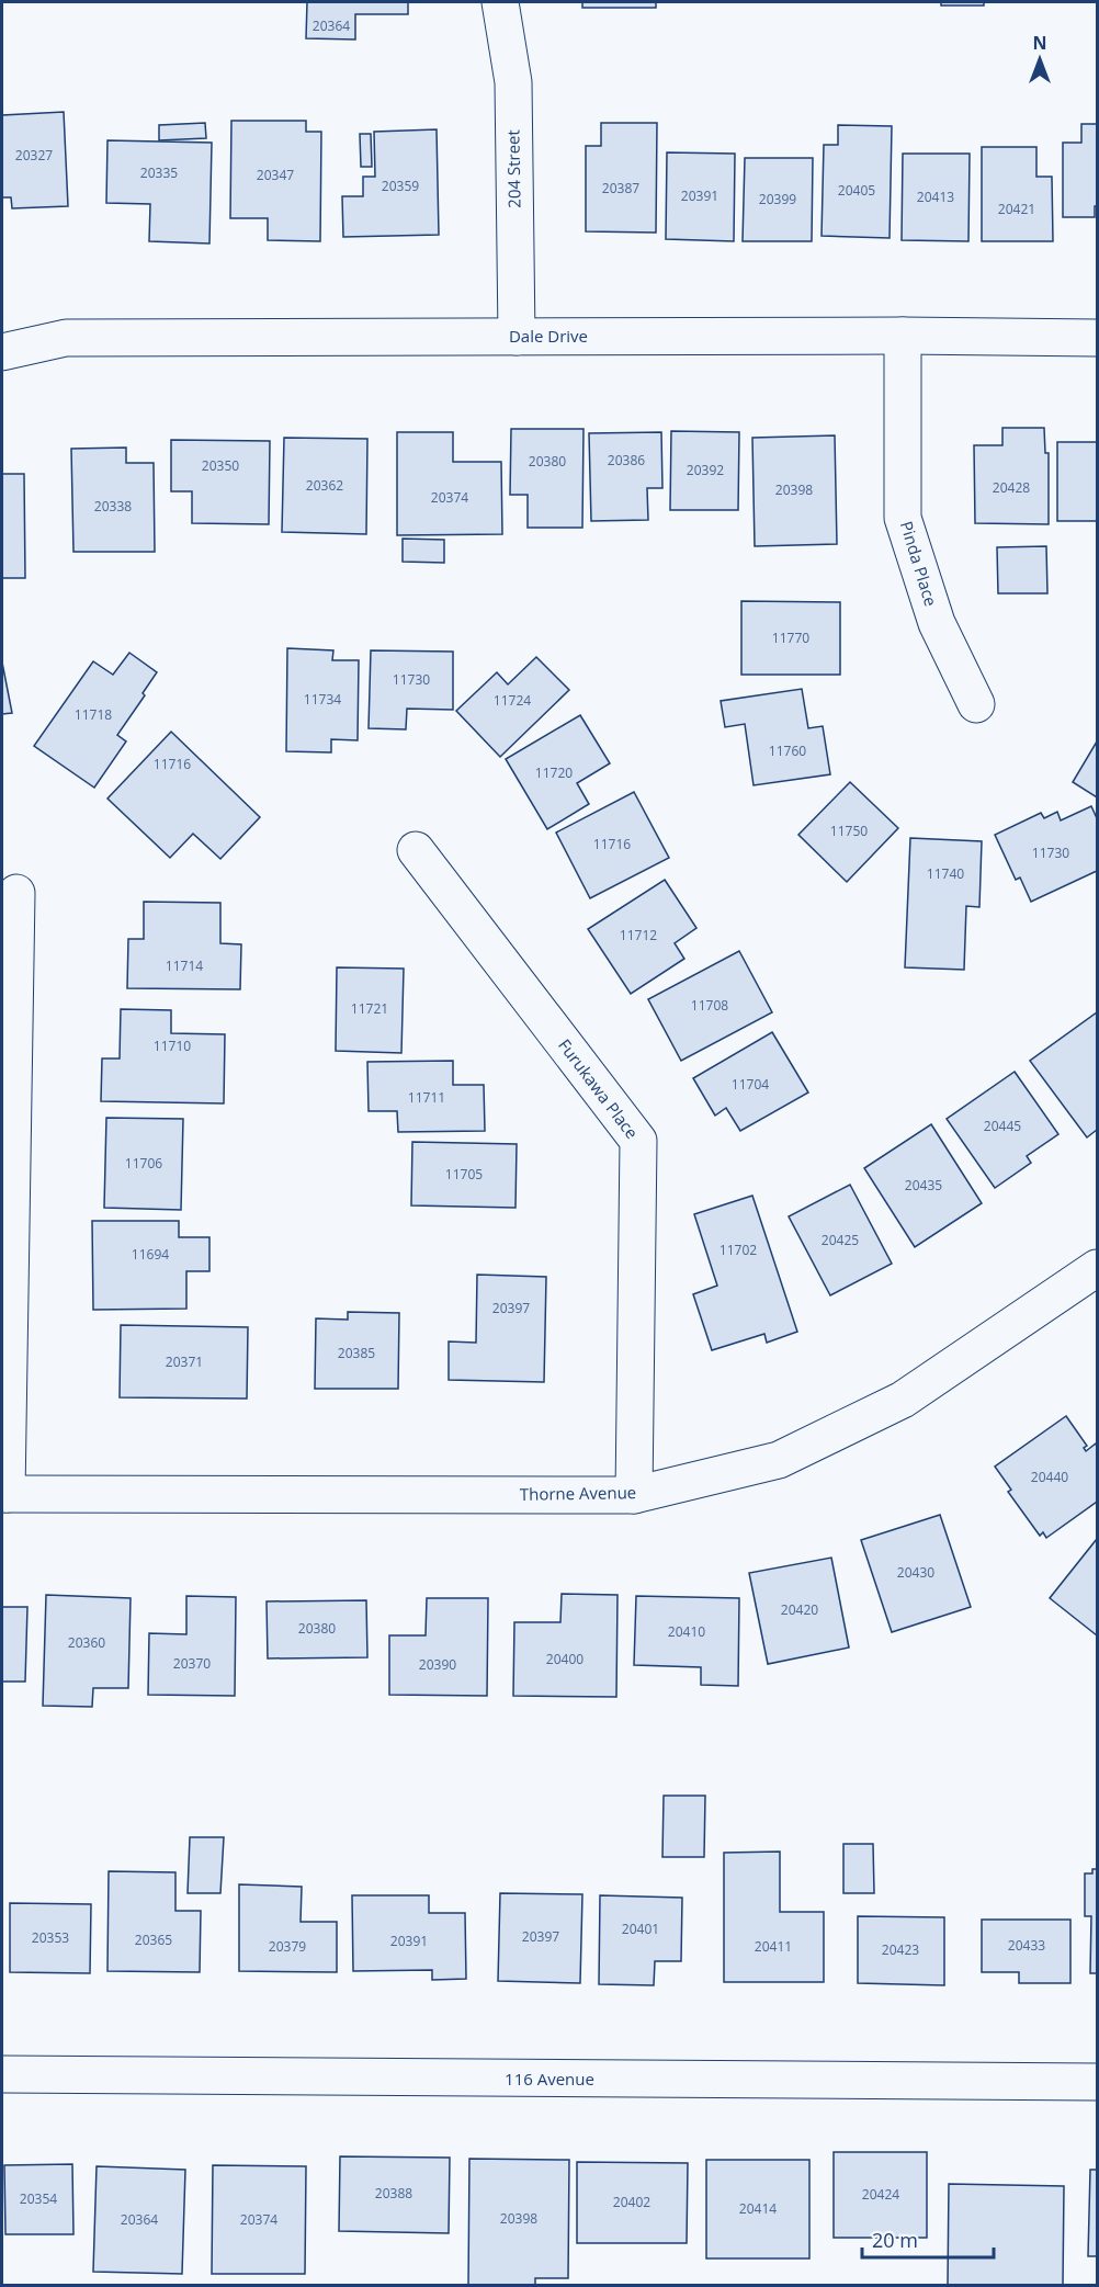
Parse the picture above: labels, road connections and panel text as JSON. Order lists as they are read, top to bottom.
{
  "streets": {
    "street": [
      "204 Street",
      "Dale Drive",
      "Pinda Place",
      "Furukawa Place",
      "Thorne Avenue",
      "116 Avenue"
    ]
  },
  "crossings": [
    ["204 Street", "Dale Drive"],
    ["Dale Drive", "Pinda Place"],
    ["Furukawa Place", "Thorne Avenue"]
  ],
  "house_numbers": [
    "20364",
    "20327",
    "20335",
    "20347",
    "20359",
    "20387",
    "20405",
    "20391",
    "20413",
    "20399",
    "20421",
    "20386",
    "20380",
    "20350",
    "20392",
    "20362",
    "20428",
    "20398",
    "20374",
    "20338",
    "11770",
    "11730",
    "11734",
    "11724",
    "11718",
    "11760",
    "11716",
    "11720",
    "11750",
    "11716",
    "11730",
    "11740",
    "11712",
    "11714",
    "11708",
    "11721",
    "11710",
    "11704",
    "11711",
    "20445",
    "11706",
    "11705",
    "20435",
    "20425",
    "11702",
    "11694",
    "20397",
    "20385",
    "20371",
    "20440",
    "20430",
    "20420",
    "20380",
    "20410",
    "20360",
    "20400",
    "20370",
    "20390",
    "20401",
    "20397",
    "20353",
    "20365",
    "20391",
    "20433",
    "20379",
    "20411",
    "20423",
    "20388",
    "20424",
    "20354",
    "20402",
    "20414",
    "20398",
    "20364",
    "20374"
  ],
  "scale_bar": "20 m",
  "north": "top"
}
